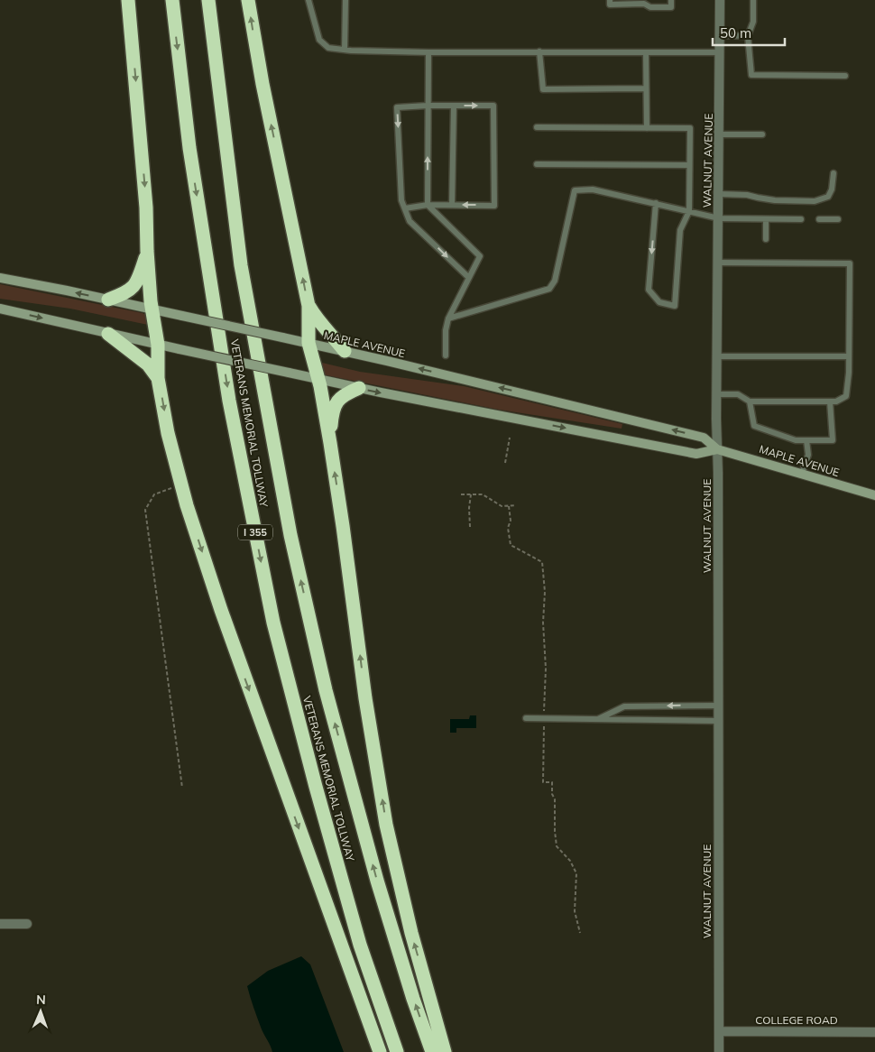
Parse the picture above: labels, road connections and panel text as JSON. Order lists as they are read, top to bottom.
{
  "streets": {
    "highway": ["VETERANS MEMORIAL TOLLWAY", "I 355"],
    "main road": ["MAPLE AVENUE"],
    "street": ["WALNUT AVENUE", "COLLEGE ROAD"]
  },
  "crossings": [
    ["WALNUT AVENUE", "MAPLE AVENUE"],
    ["WALNUT AVENUE", "COLLEGE ROAD"]
  ],
  "scale_bar": "50 m",
  "north": "top"
}
